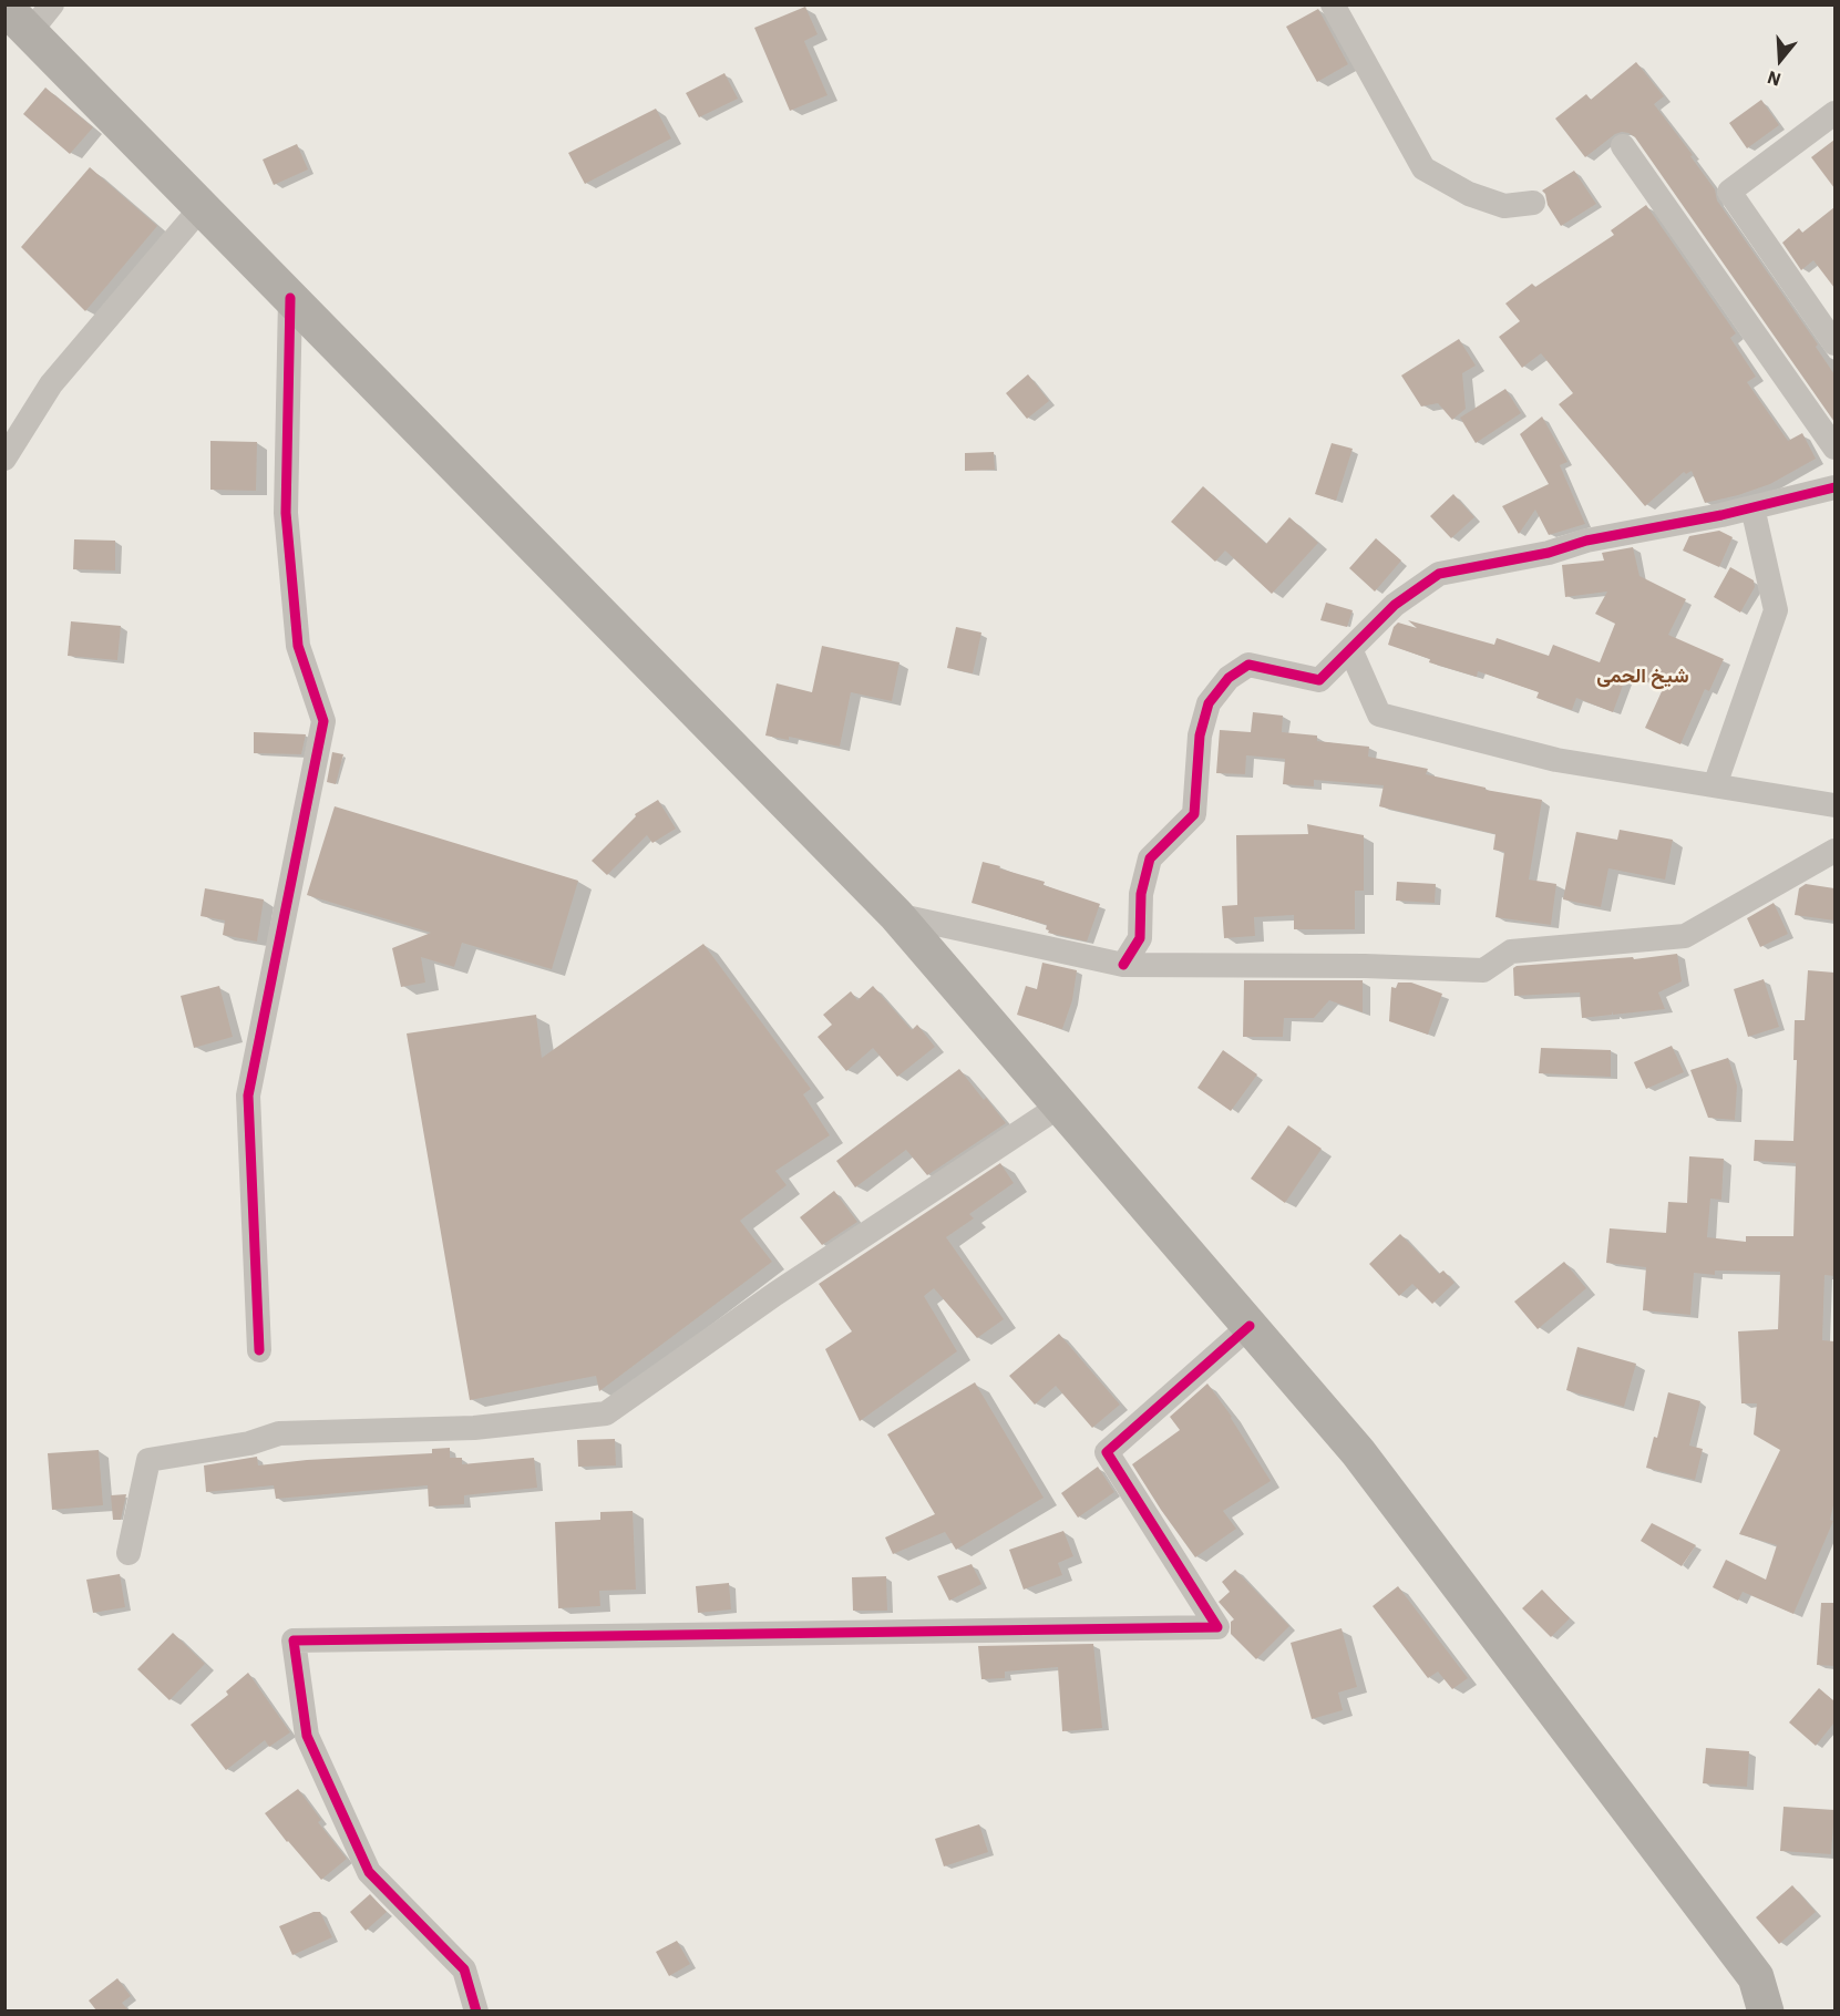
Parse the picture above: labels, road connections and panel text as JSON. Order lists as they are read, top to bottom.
{
  "districts": ["شيخ الحمى"],
  "north": "bottom"
}
